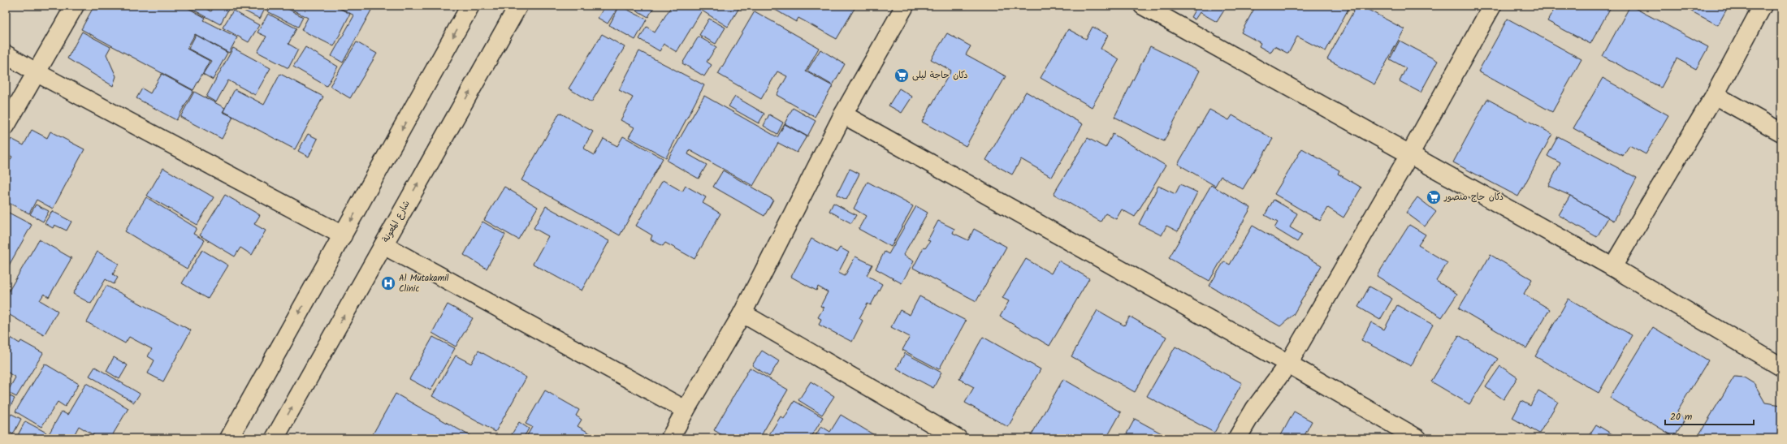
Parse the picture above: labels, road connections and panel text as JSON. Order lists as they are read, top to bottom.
{
  "streets": {
    "main road": ["شارع المعونة"]
  },
  "places": {
    "supermarket": ["دكان حاجة ليلى", "دكان حاج منصور"],
    "hospital": ["Al Mutakamil Clinic"]
  },
  "scale_bar": "20 m"
}
